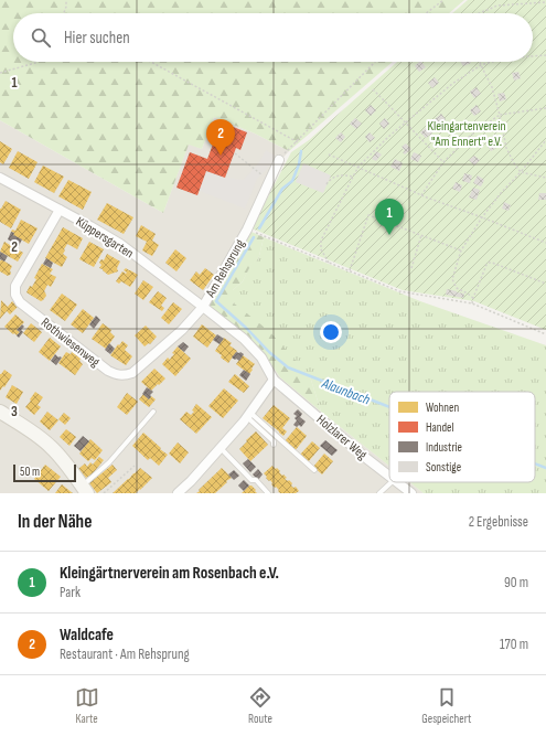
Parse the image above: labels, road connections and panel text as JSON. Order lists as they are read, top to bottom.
{
  "streets": {
    "street": [
      "Küppersgarten",
      "Am Rehsprung",
      "Rothwiesenweg",
      "Holzlarer Weg"
    ]
  },
  "crossings": [
    ["Küppersgarten", "Am Rehsprung"],
    ["Küppersgarten", "Rothwiesenweg"],
    ["Am Rehsprung", "Rothwiesenweg"],
    ["Am Rehsprung", "Holzlarer Weg"]
  ],
  "water": ["Alaunbach"],
  "parks": ["Kleingartenverein \"Am Ennert\" e.V."],
  "legend": [
    "Wohnen",
    "Handel",
    "Industrie",
    "Sonstige"
  ],
  "scale_bar": "50 m",
  "page": {
    "search": "Hier suchen",
    "pins": ["2", "1"],
    "scale": "50 m",
    "heading": ["In der Nähe", "2 Ergebnisse"],
    "list": [
      {
        "mark": "1",
        "name": "Kleingärtnerverein am Rosenbach e.V.",
        "note": "Park",
        "value": "90 m"
      },
      {
        "mark": "2",
        "name": "Waldcafe",
        "note": "Restaurant · Am Rehsprung",
        "value": "170 m"
      }
    ],
    "nav": ["Karte", "Route", "Gespeichert"]
  },
  "grid": {
    "rows": ["1", "2", "3"]
  }
}
